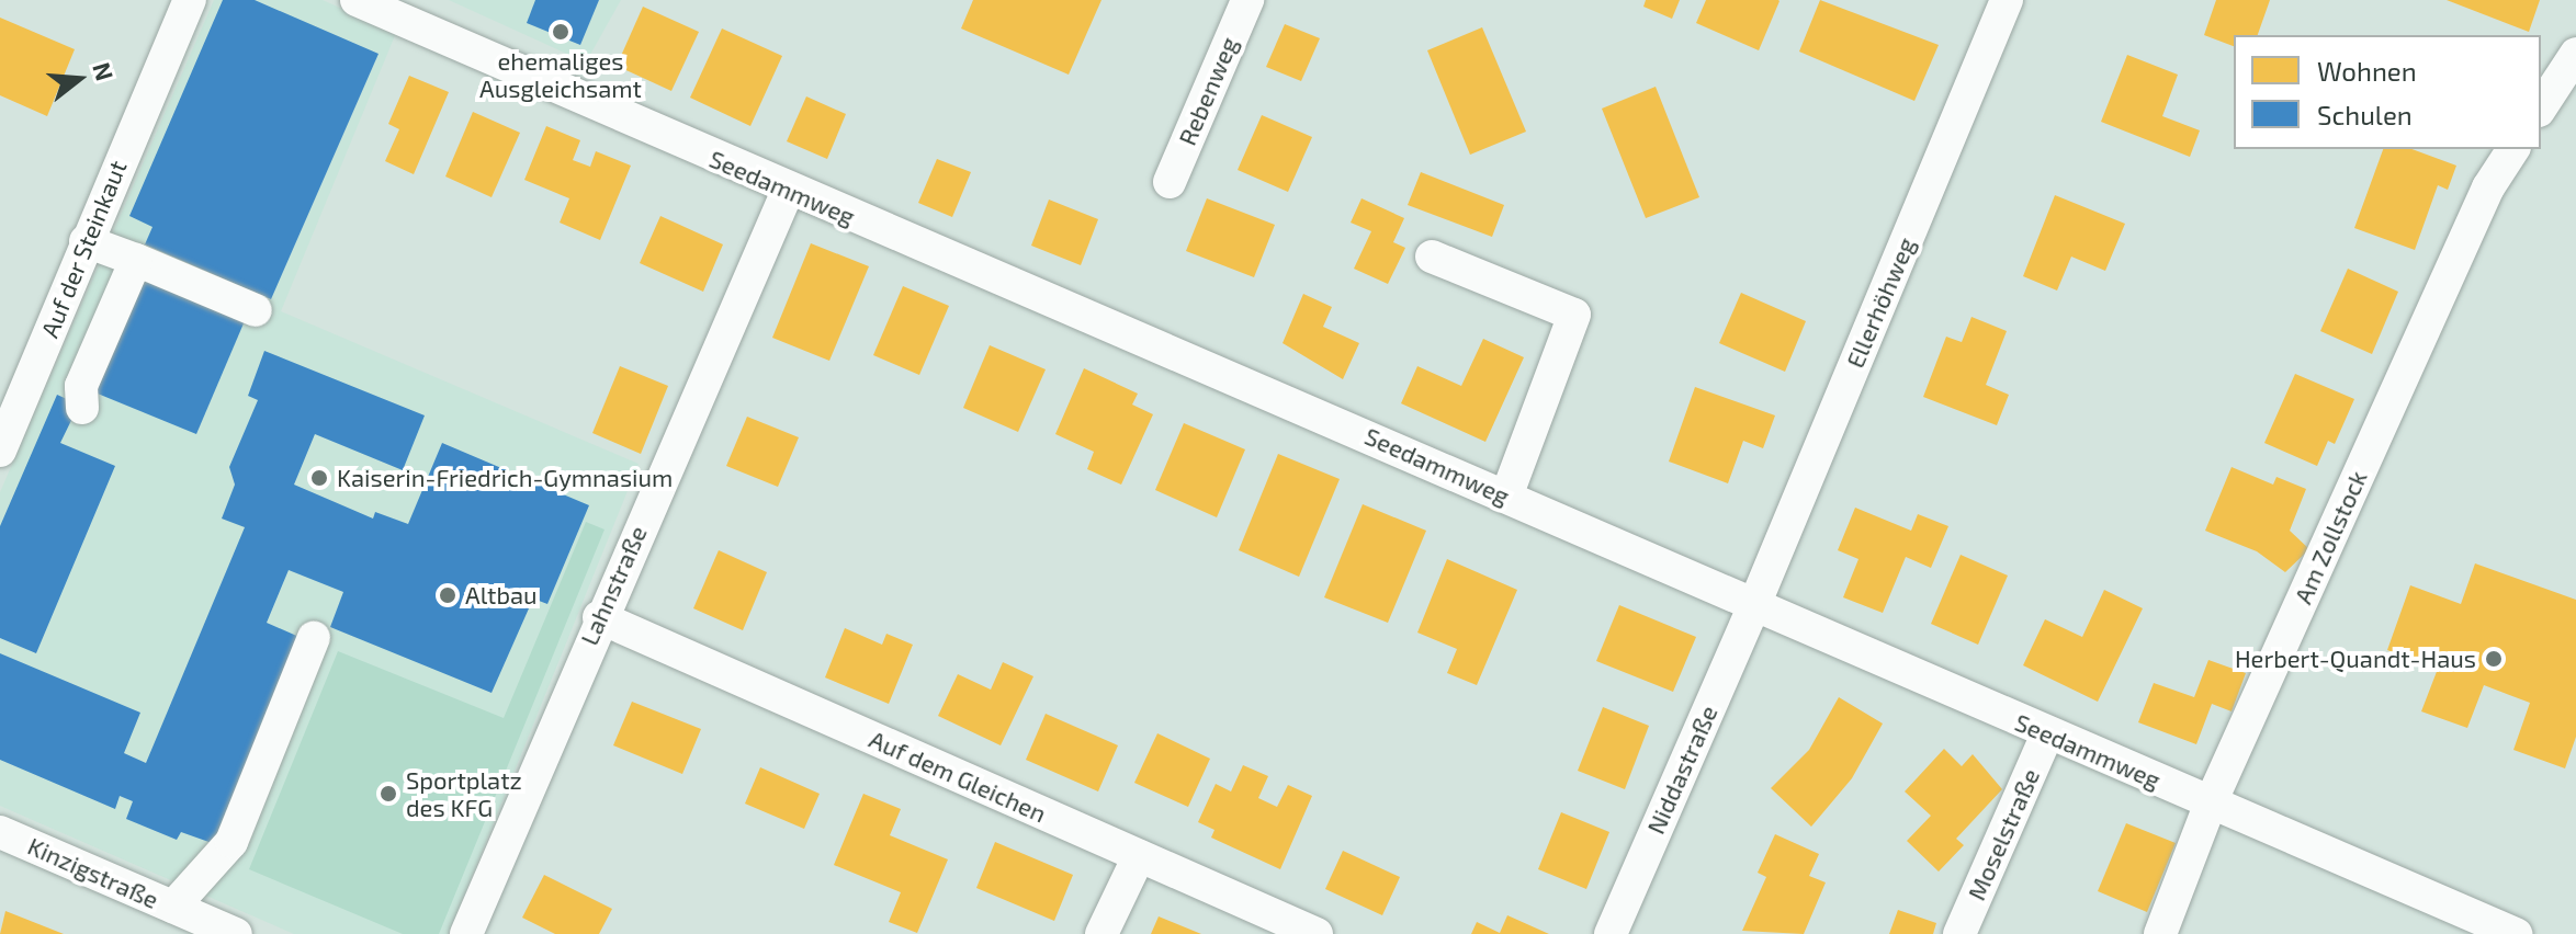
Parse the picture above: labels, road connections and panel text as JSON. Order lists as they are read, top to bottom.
{
  "streets": {
    "street": [
      "Rebenweg",
      "Seedammweg",
      "Auf der Steinkaut",
      "Ellerhöhweg",
      "Am Zollstock",
      "Lahnstraße",
      "Niddastraße",
      "Auf dem Gleichen",
      "Moselstraße",
      "Kinzigstraße"
    ]
  },
  "crossings": [
    ["Seedammweg", "Ellerhöhweg"],
    ["Seedammweg", "Am Zollstock"],
    ["Seedammweg", "Lahnstraße"],
    ["Seedammweg", "Niddastraße"],
    ["Seedammweg", "Moselstraße"],
    ["Ellerhöhweg", "Niddastraße"],
    ["Lahnstraße", "Auf dem Gleichen"]
  ],
  "places": [
    "ehemaliges Ausgleichsamt",
    "Kaiserin-Friedrich-Gymnasium",
    "Altbau",
    "Herbert-Quandt-Haus",
    "Sportplatz des KFG"
  ],
  "legend": ["Wohnen", "Schulen"],
  "north": "right"
}
